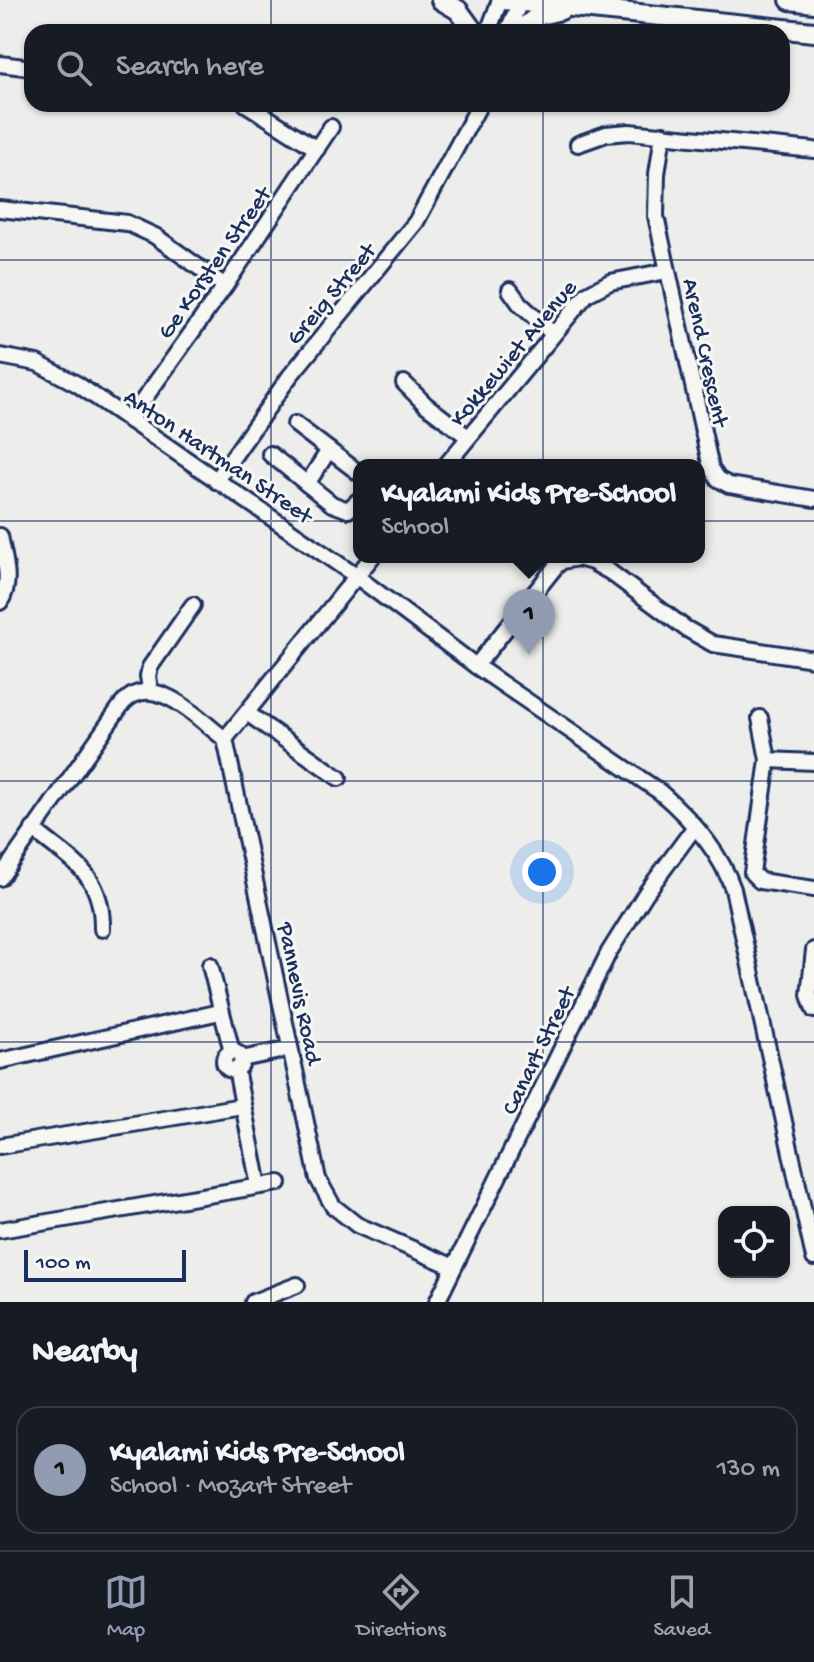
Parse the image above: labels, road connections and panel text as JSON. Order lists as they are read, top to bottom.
{
  "streets": {
    "street": [
      "Ge Korsten Street",
      "Greig Street",
      "Kokkewiet Avenue",
      "Arend Crescent",
      "Anton Hartman Street",
      "Pannevis Road",
      "Canart Street"
    ]
  },
  "crossings": [
    ["Ge Korsten Street", "Anton Hartman Street"],
    ["Greig Street", "Anton Hartman Street"],
    ["Kokkewiet Avenue", "Arend Crescent"],
    ["Anton Hartman Street", "Canart Street"],
    ["Pannevis Road", "Canart Street"]
  ],
  "scale_bar": "100 m",
  "page": {
    "search": "Search here",
    "popup": ["Kyalami Kids Pre-School", "School"],
    "pins": "1",
    "scale": "100 m",
    "heading": "Nearby",
    "list": [
      {
        "mark": "1",
        "name": "Kyalami Kids Pre-School",
        "note": "School · Mozart Street",
        "value": "130 m"
      }
    ],
    "nav": ["Map", "Directions", "Saved"]
  }
}
